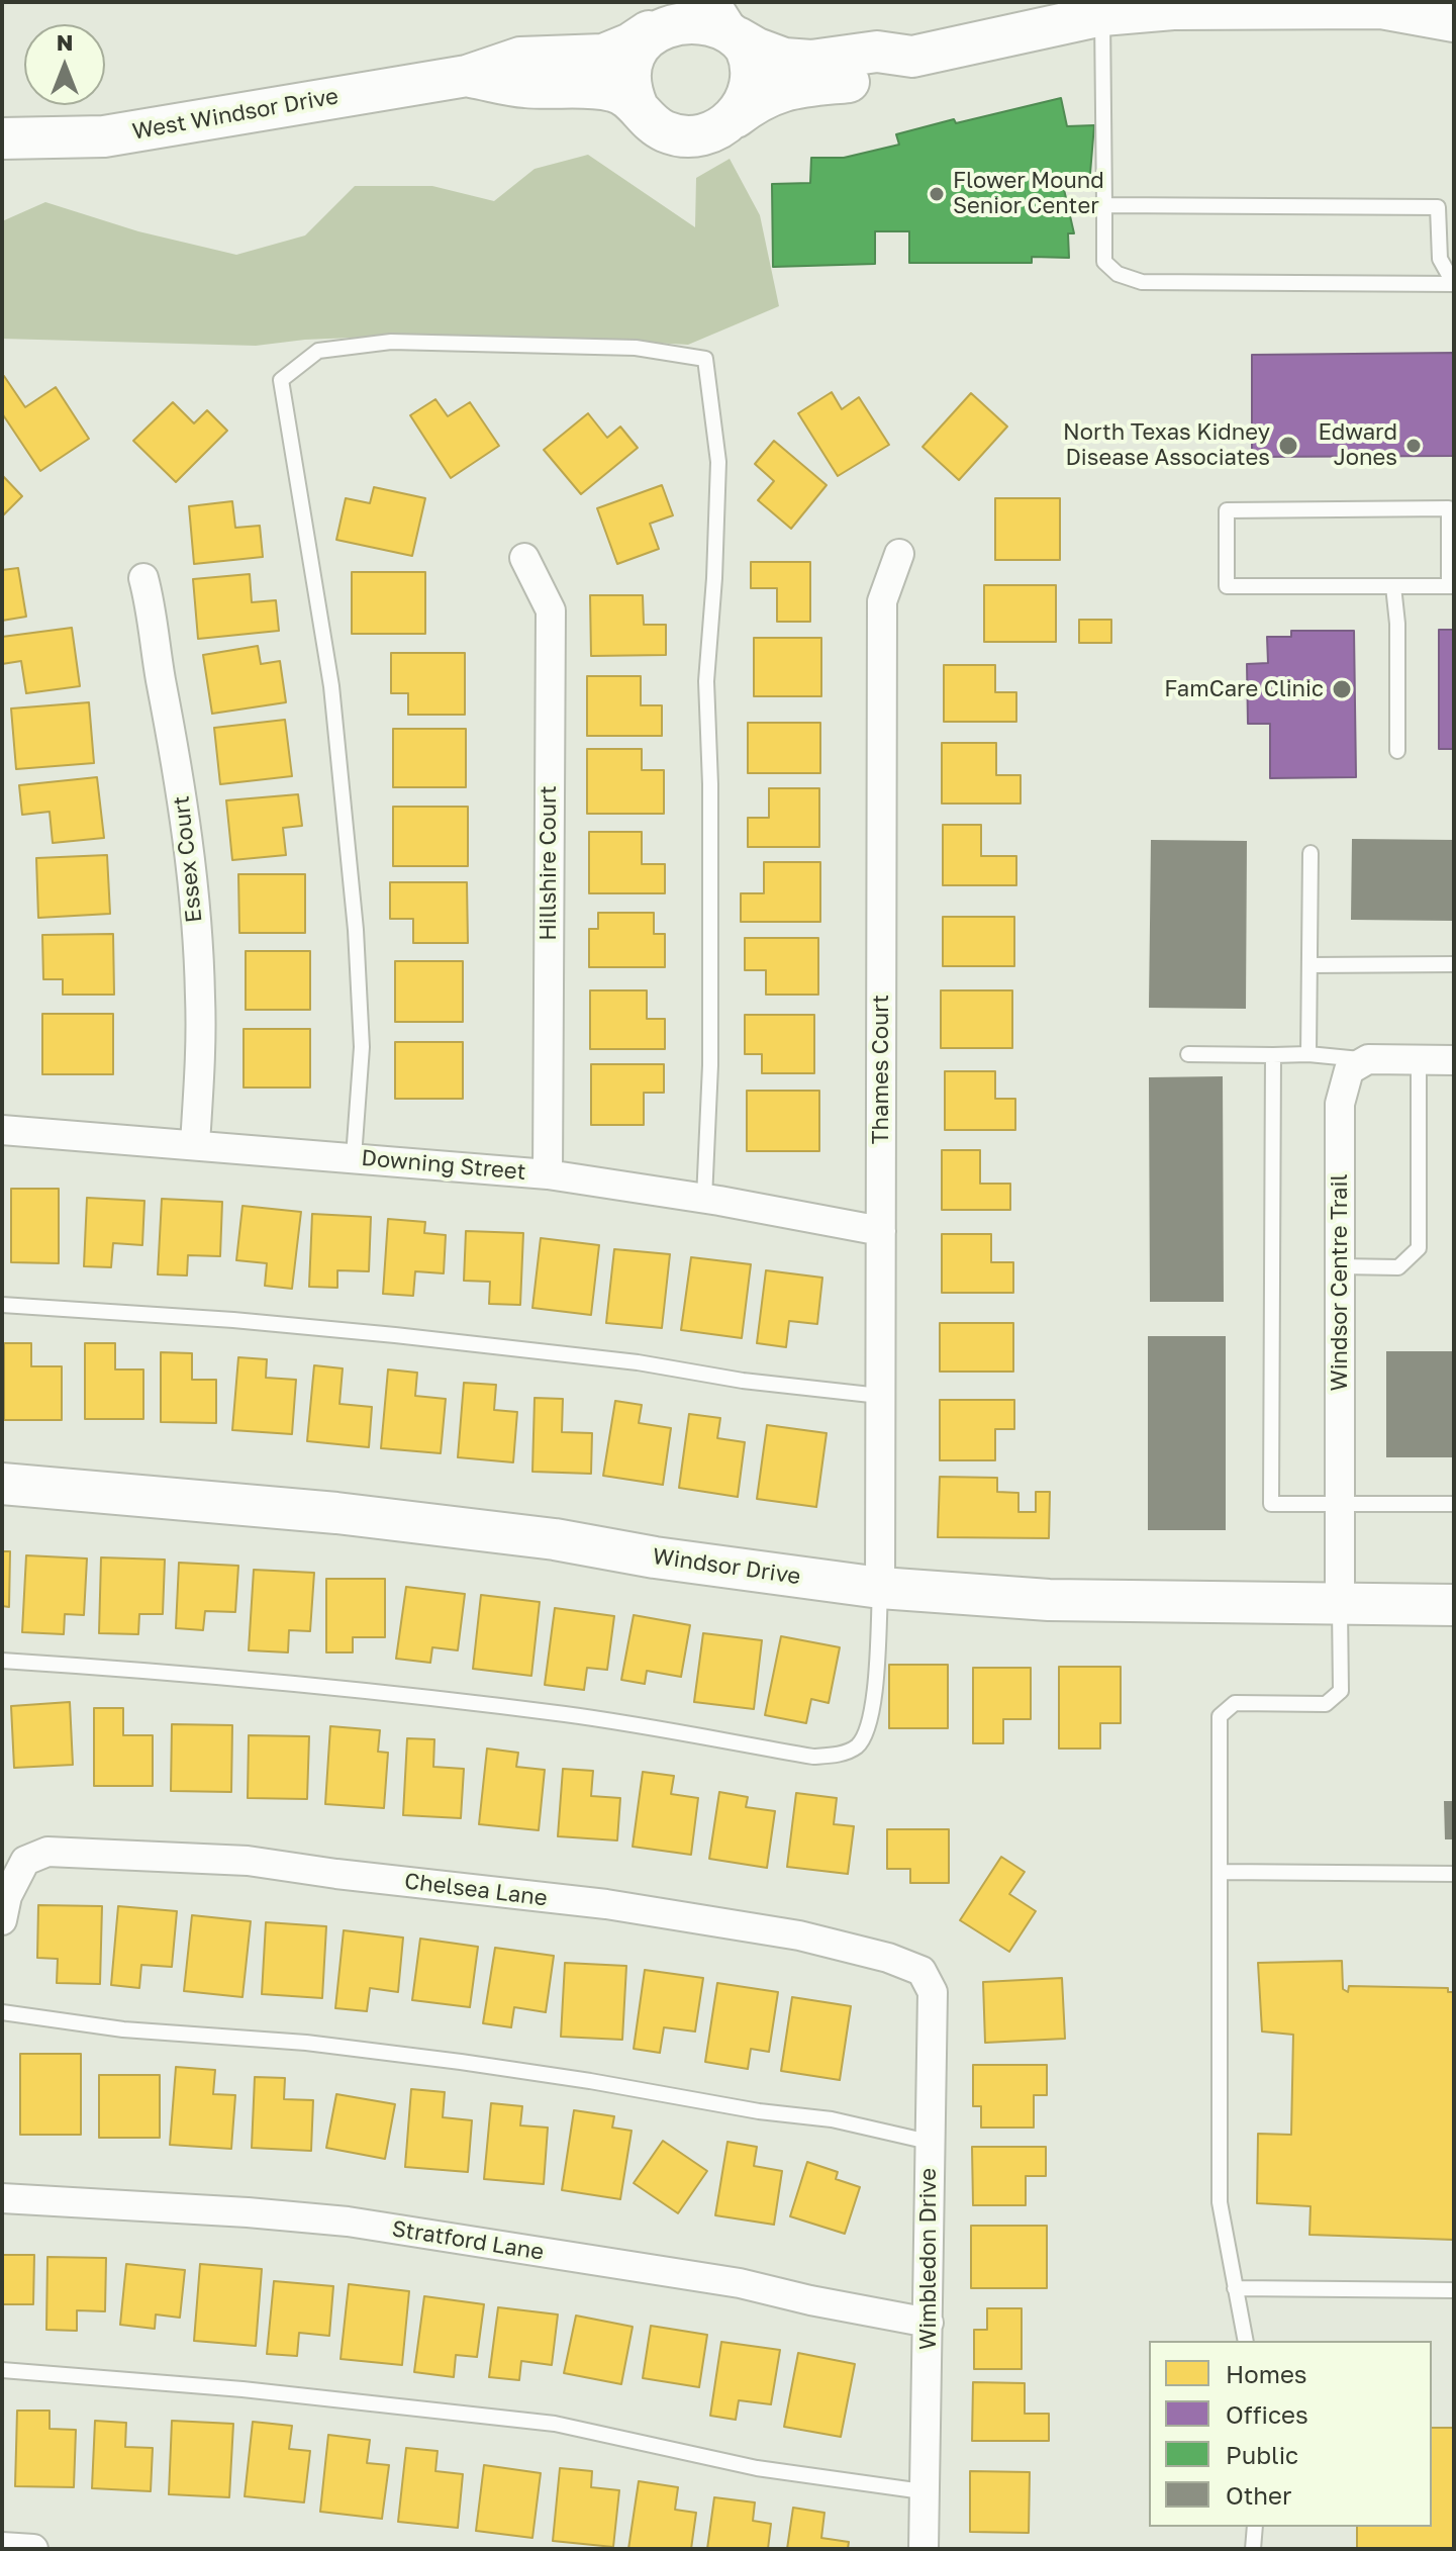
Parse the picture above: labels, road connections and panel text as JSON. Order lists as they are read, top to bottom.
{
  "streets": {
    "street": [
      "West Windsor Drive",
      "Essex Court",
      "Hillshire Court",
      "Thames Court",
      "Downing Street",
      "Windsor Centre Trail",
      "Windsor Drive",
      "Chelsea Lane",
      "Stratford Lane",
      "Wimbledon Drive"
    ]
  },
  "crossings": [
    ["Essex Court", "Downing Street"],
    ["Hillshire Court", "Downing Street"],
    ["Thames Court", "Downing Street"],
    ["Thames Court", "Windsor Drive"],
    ["Windsor Centre Trail", "Windsor Drive"],
    ["Chelsea Lane", "Wimbledon Drive"],
    ["Stratford Lane", "Wimbledon Drive"]
  ],
  "places": [
    "Flower Mound Senior Center",
    "North Texas Kidney Disease Associates",
    "Edward Jones",
    "FamCare Clinic"
  ],
  "legend": [
    "Homes",
    "Offices",
    "Public",
    "Other"
  ],
  "north": "top"
}
